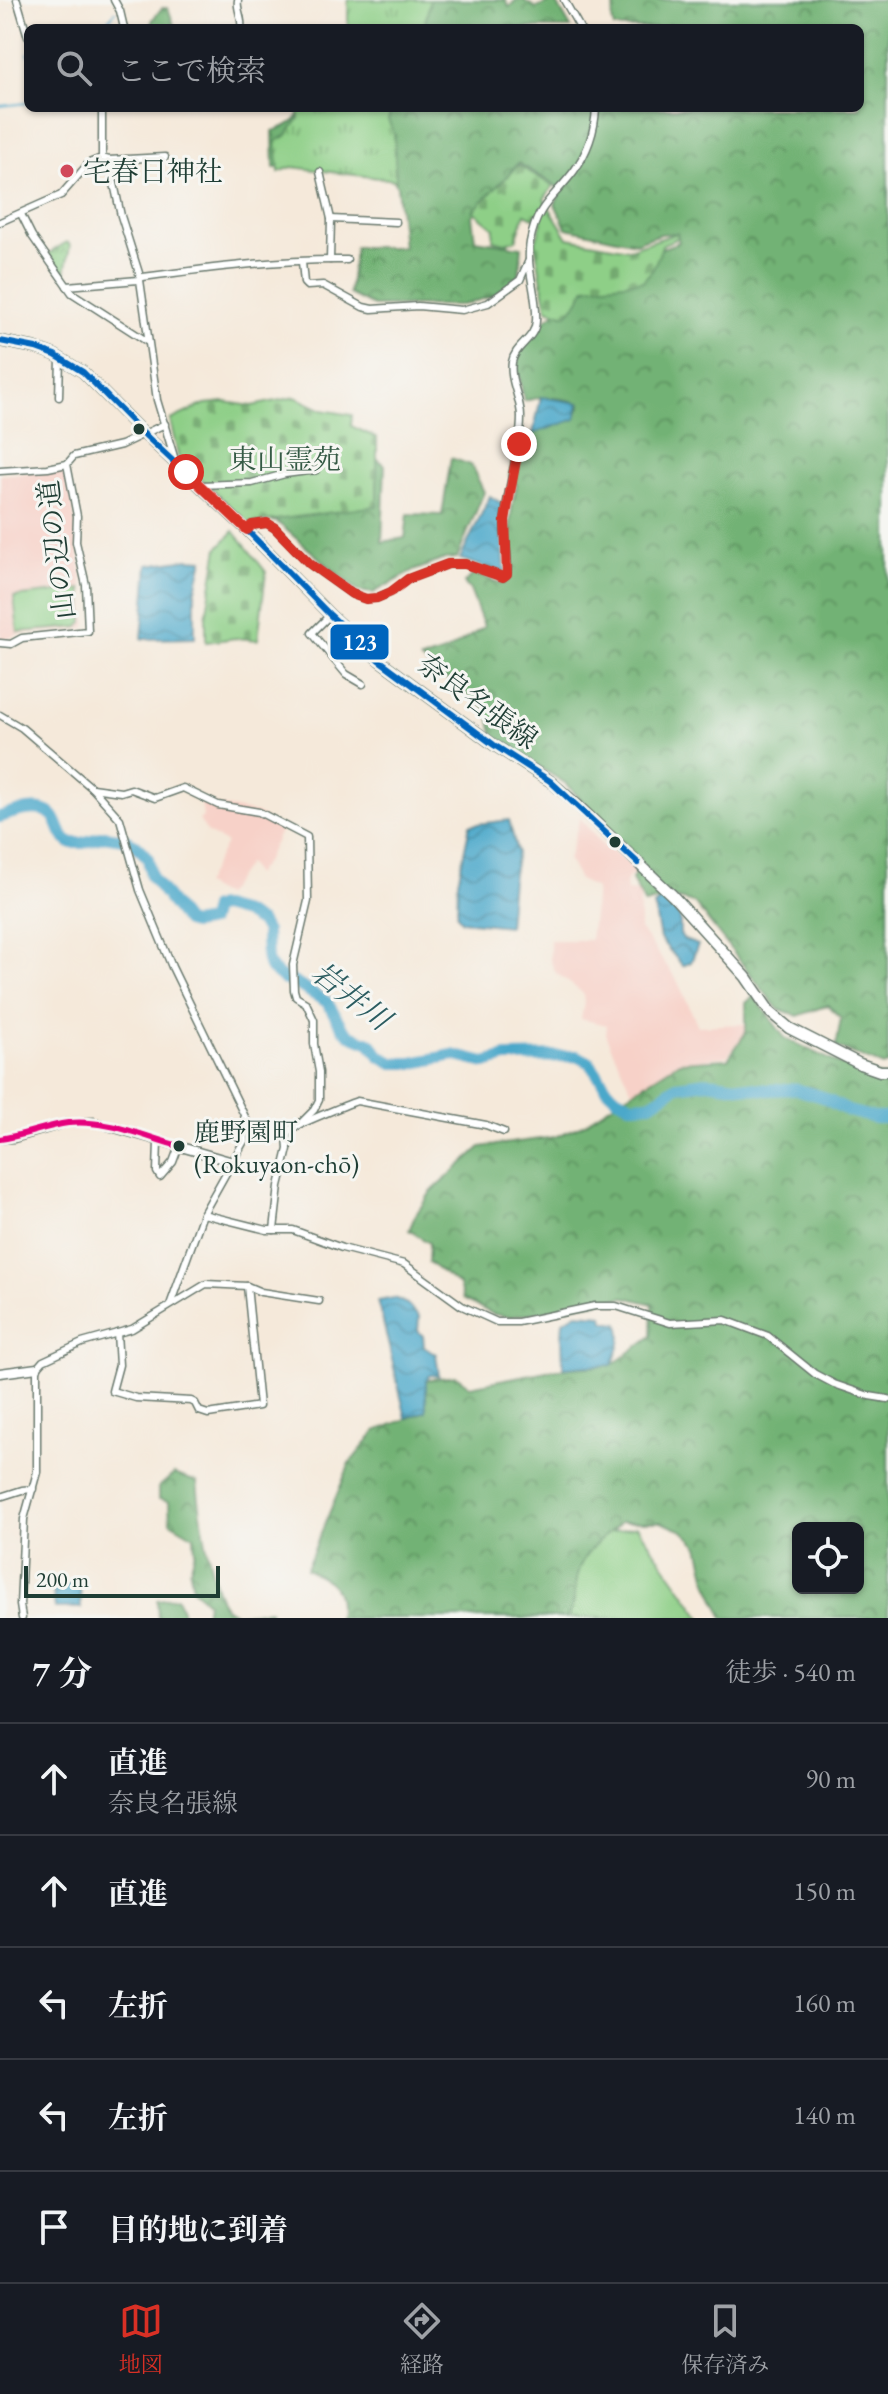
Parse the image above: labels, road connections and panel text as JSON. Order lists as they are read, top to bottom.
{
  "streets": {
    "main road": ["奈良名張線"],
    "street": ["山の辺の道"]
  },
  "water": ["岩井川"],
  "parks": ["東山霊苑"],
  "places": ["宅春日神社", "鹿野園町 (Rokuyaon-chō)"],
  "lines": ["transit line 123"],
  "scale_bar": "200 m",
  "page": {
    "search": "ここで検索",
    "scale": "200 m",
    "heading": ["7 分", "徒歩 · 540 m"],
    "list": [
      ["直進", "奈良名張線", "90 m"],
      ["直進", "150 m"],
      ["左折", "160 m"],
      ["左折", "140 m"],
      "目的地に到着"
    ],
    "nav": ["地図", "経路", "保存済み"]
  }
}
